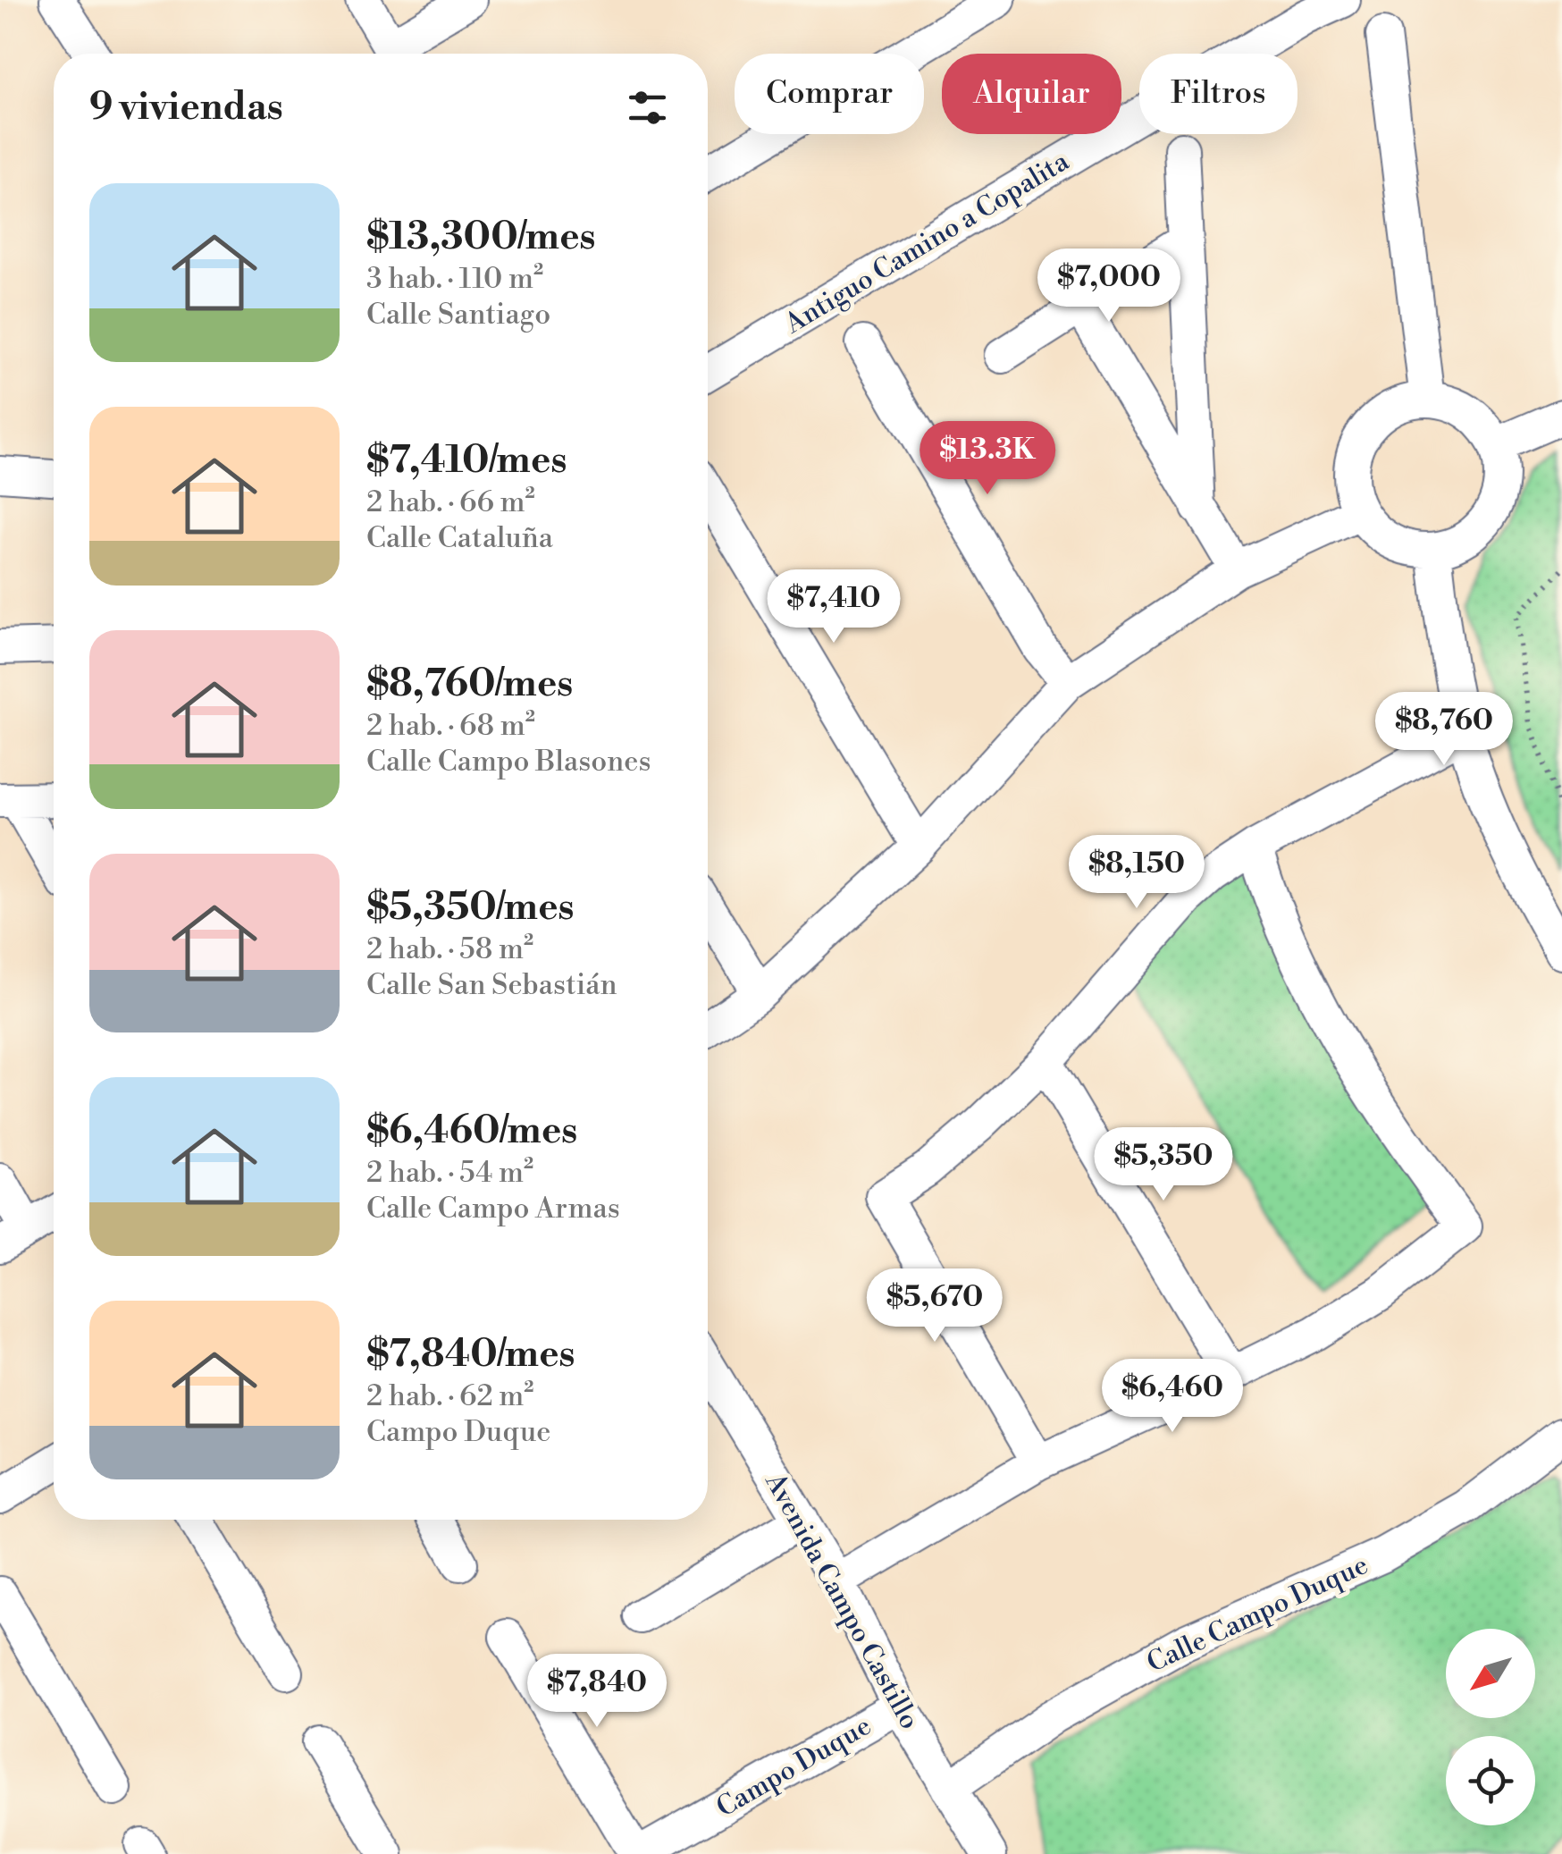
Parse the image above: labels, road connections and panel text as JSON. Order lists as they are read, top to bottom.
{
  "streets": {
    "street": [
      "Antiguo Camino a Copalita",
      "Avenida Campo Castillo",
      "Calle Campo Duque",
      "Campo Duque"
    ]
  },
  "crossings": [
    ["Avenida Campo Castillo", "Calle Campo Duque"],
    ["Avenida Campo Castillo", "Campo Duque"]
  ],
  "north": "bottom left",
  "page": {
    "chip": ["Comprar", "Alquilar", "Filtros"],
    "heading": "9 viviendas",
    "list": [
      {
        "name": "$13,300/mes",
        "note": "3 hab. · 110 m² · Calle Santiago"
      },
      {
        "name": "$7,410/mes",
        "note": "2 hab. · 66 m² · Calle Cataluña"
      },
      {
        "name": "$8,760/mes",
        "note": "2 hab. · 68 m² · Calle Campo Blasones"
      },
      {
        "name": "$5,350/mes",
        "note": "2 hab. · 58 m² · Calle San Sebastián"
      },
      {
        "name": "$6,460/mes",
        "note": "2 hab. · 54 m² · Calle Campo Armas"
      },
      {
        "name": "$7,840/mes",
        "note": "2 hab. · 62 m² · Campo Duque"
      }
    ],
    "price": [
      "$7,000",
      "$13.3K",
      "$7,410",
      "$8,760",
      "$8,150",
      "$5,350",
      "$5,670",
      "$6,460",
      "$7,840"
    ]
  }
}
